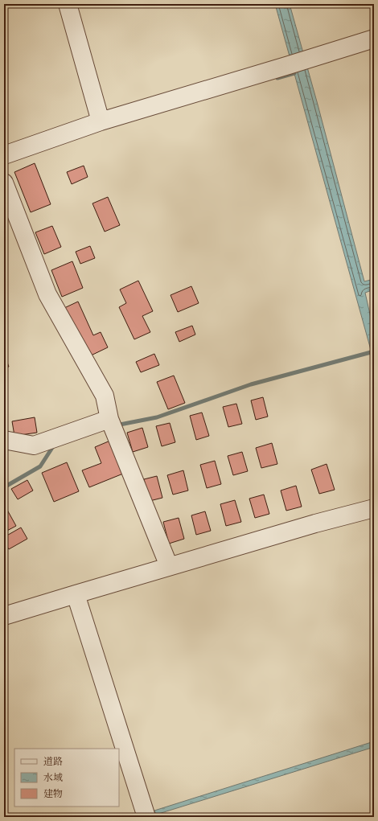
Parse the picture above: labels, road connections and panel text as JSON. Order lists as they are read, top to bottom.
{
  "legend": ["道路", "水域", "建物"]
}
